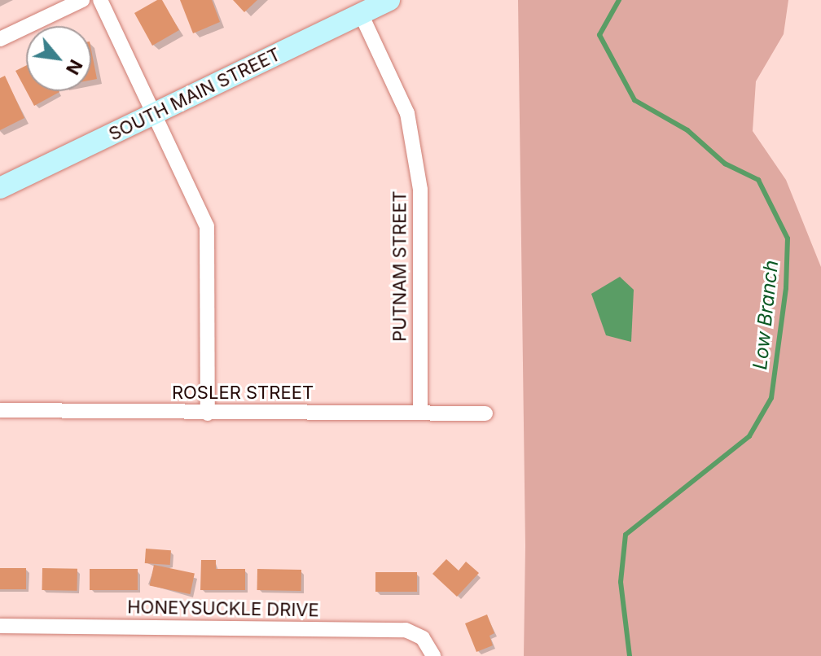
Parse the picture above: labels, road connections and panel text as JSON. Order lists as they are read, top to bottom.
{
  "streets": {
    "main road": ["SOUTH MAIN STREET"],
    "street": ["PUTNAM STREET", "ROSLER STREET", "HONEYSUCKLE DRIVE"]
  },
  "crossings": [
    ["SOUTH MAIN STREET", "PUTNAM STREET"],
    ["PUTNAM STREET", "ROSLER STREET"]
  ],
  "water": ["Low Branch"],
  "north": "bottom right"
}
